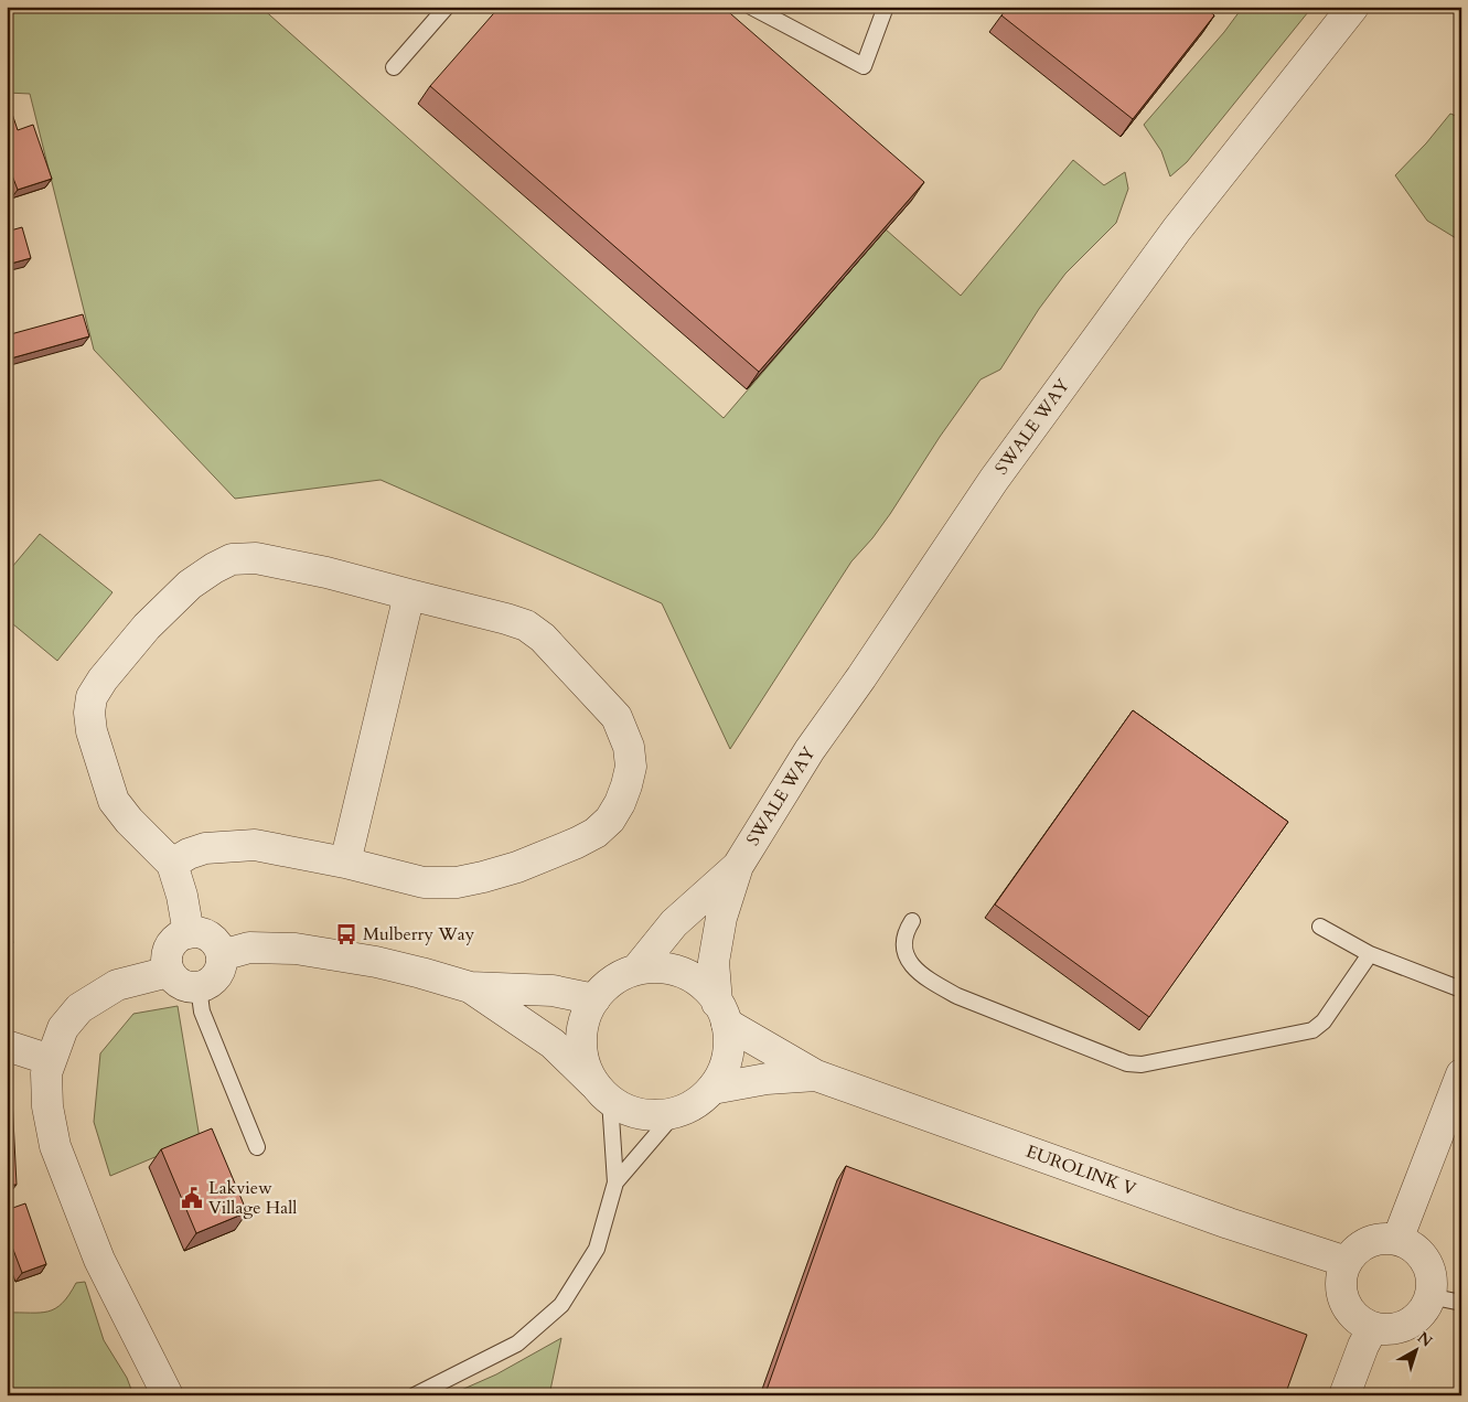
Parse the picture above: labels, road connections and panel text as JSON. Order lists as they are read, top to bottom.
{
  "streets": {
    "street": ["SWALE WAY", "EUROLINK V"]
  },
  "crossings": [
    ["SWALE WAY", "EUROLINK V"]
  ],
  "places": {
    "bus stop": ["Mulberry Way"],
    "public building": ["Lakview Village Hall"]
  },
  "north": "top right"
}
